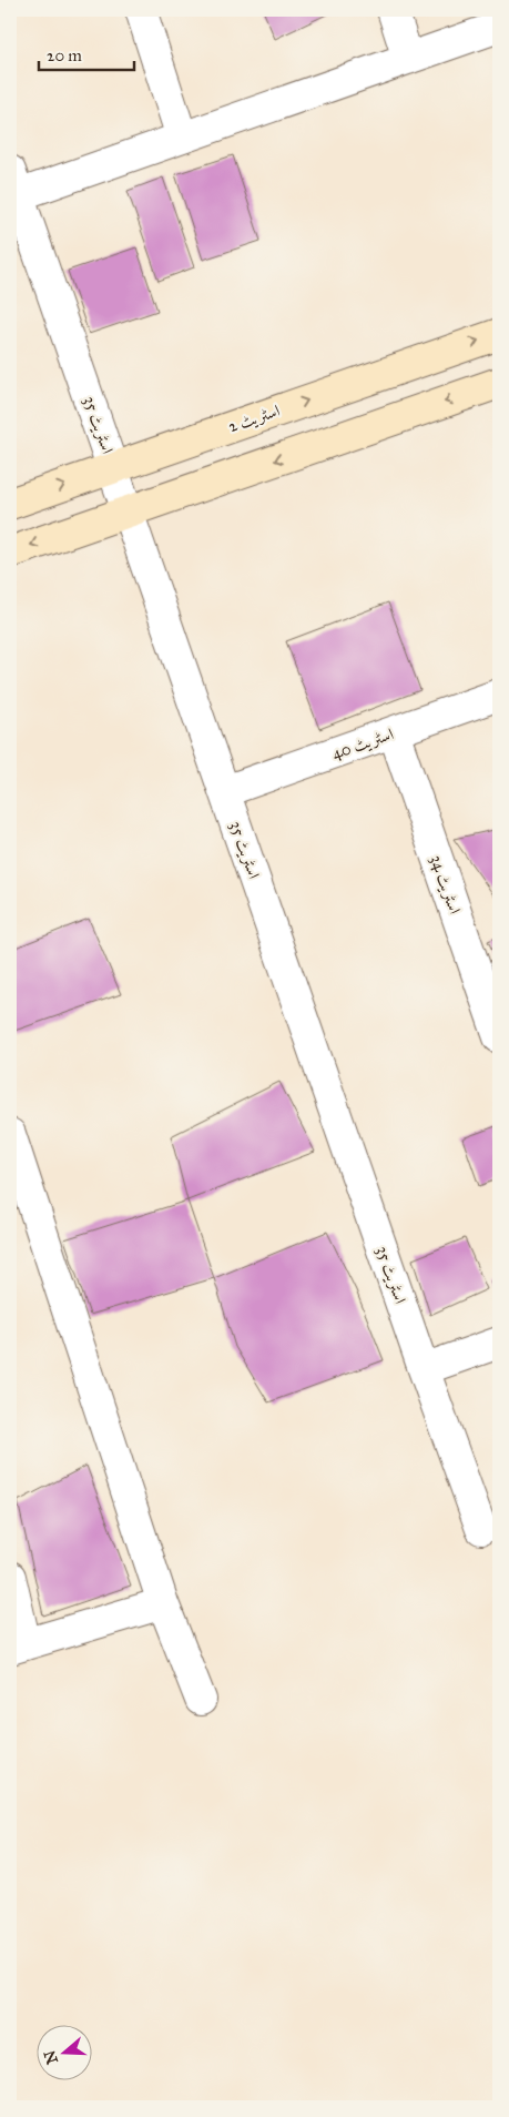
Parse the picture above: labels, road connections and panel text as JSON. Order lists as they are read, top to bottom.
{
  "streets": {
    "main road": ["اسٹریٹ 2"],
    "street": ["اسٹریٹ 35", "اسٹریٹ 40", "اسٹریٹ 34"]
  },
  "crossings": [
    ["اسٹریٹ 2", "اسٹریٹ 35"],
    ["اسٹریٹ 35", "اسٹریٹ 40"],
    ["اسٹریٹ 40", "اسٹریٹ 34"]
  ],
  "scale_bar": "20 m",
  "north": "left"
}
